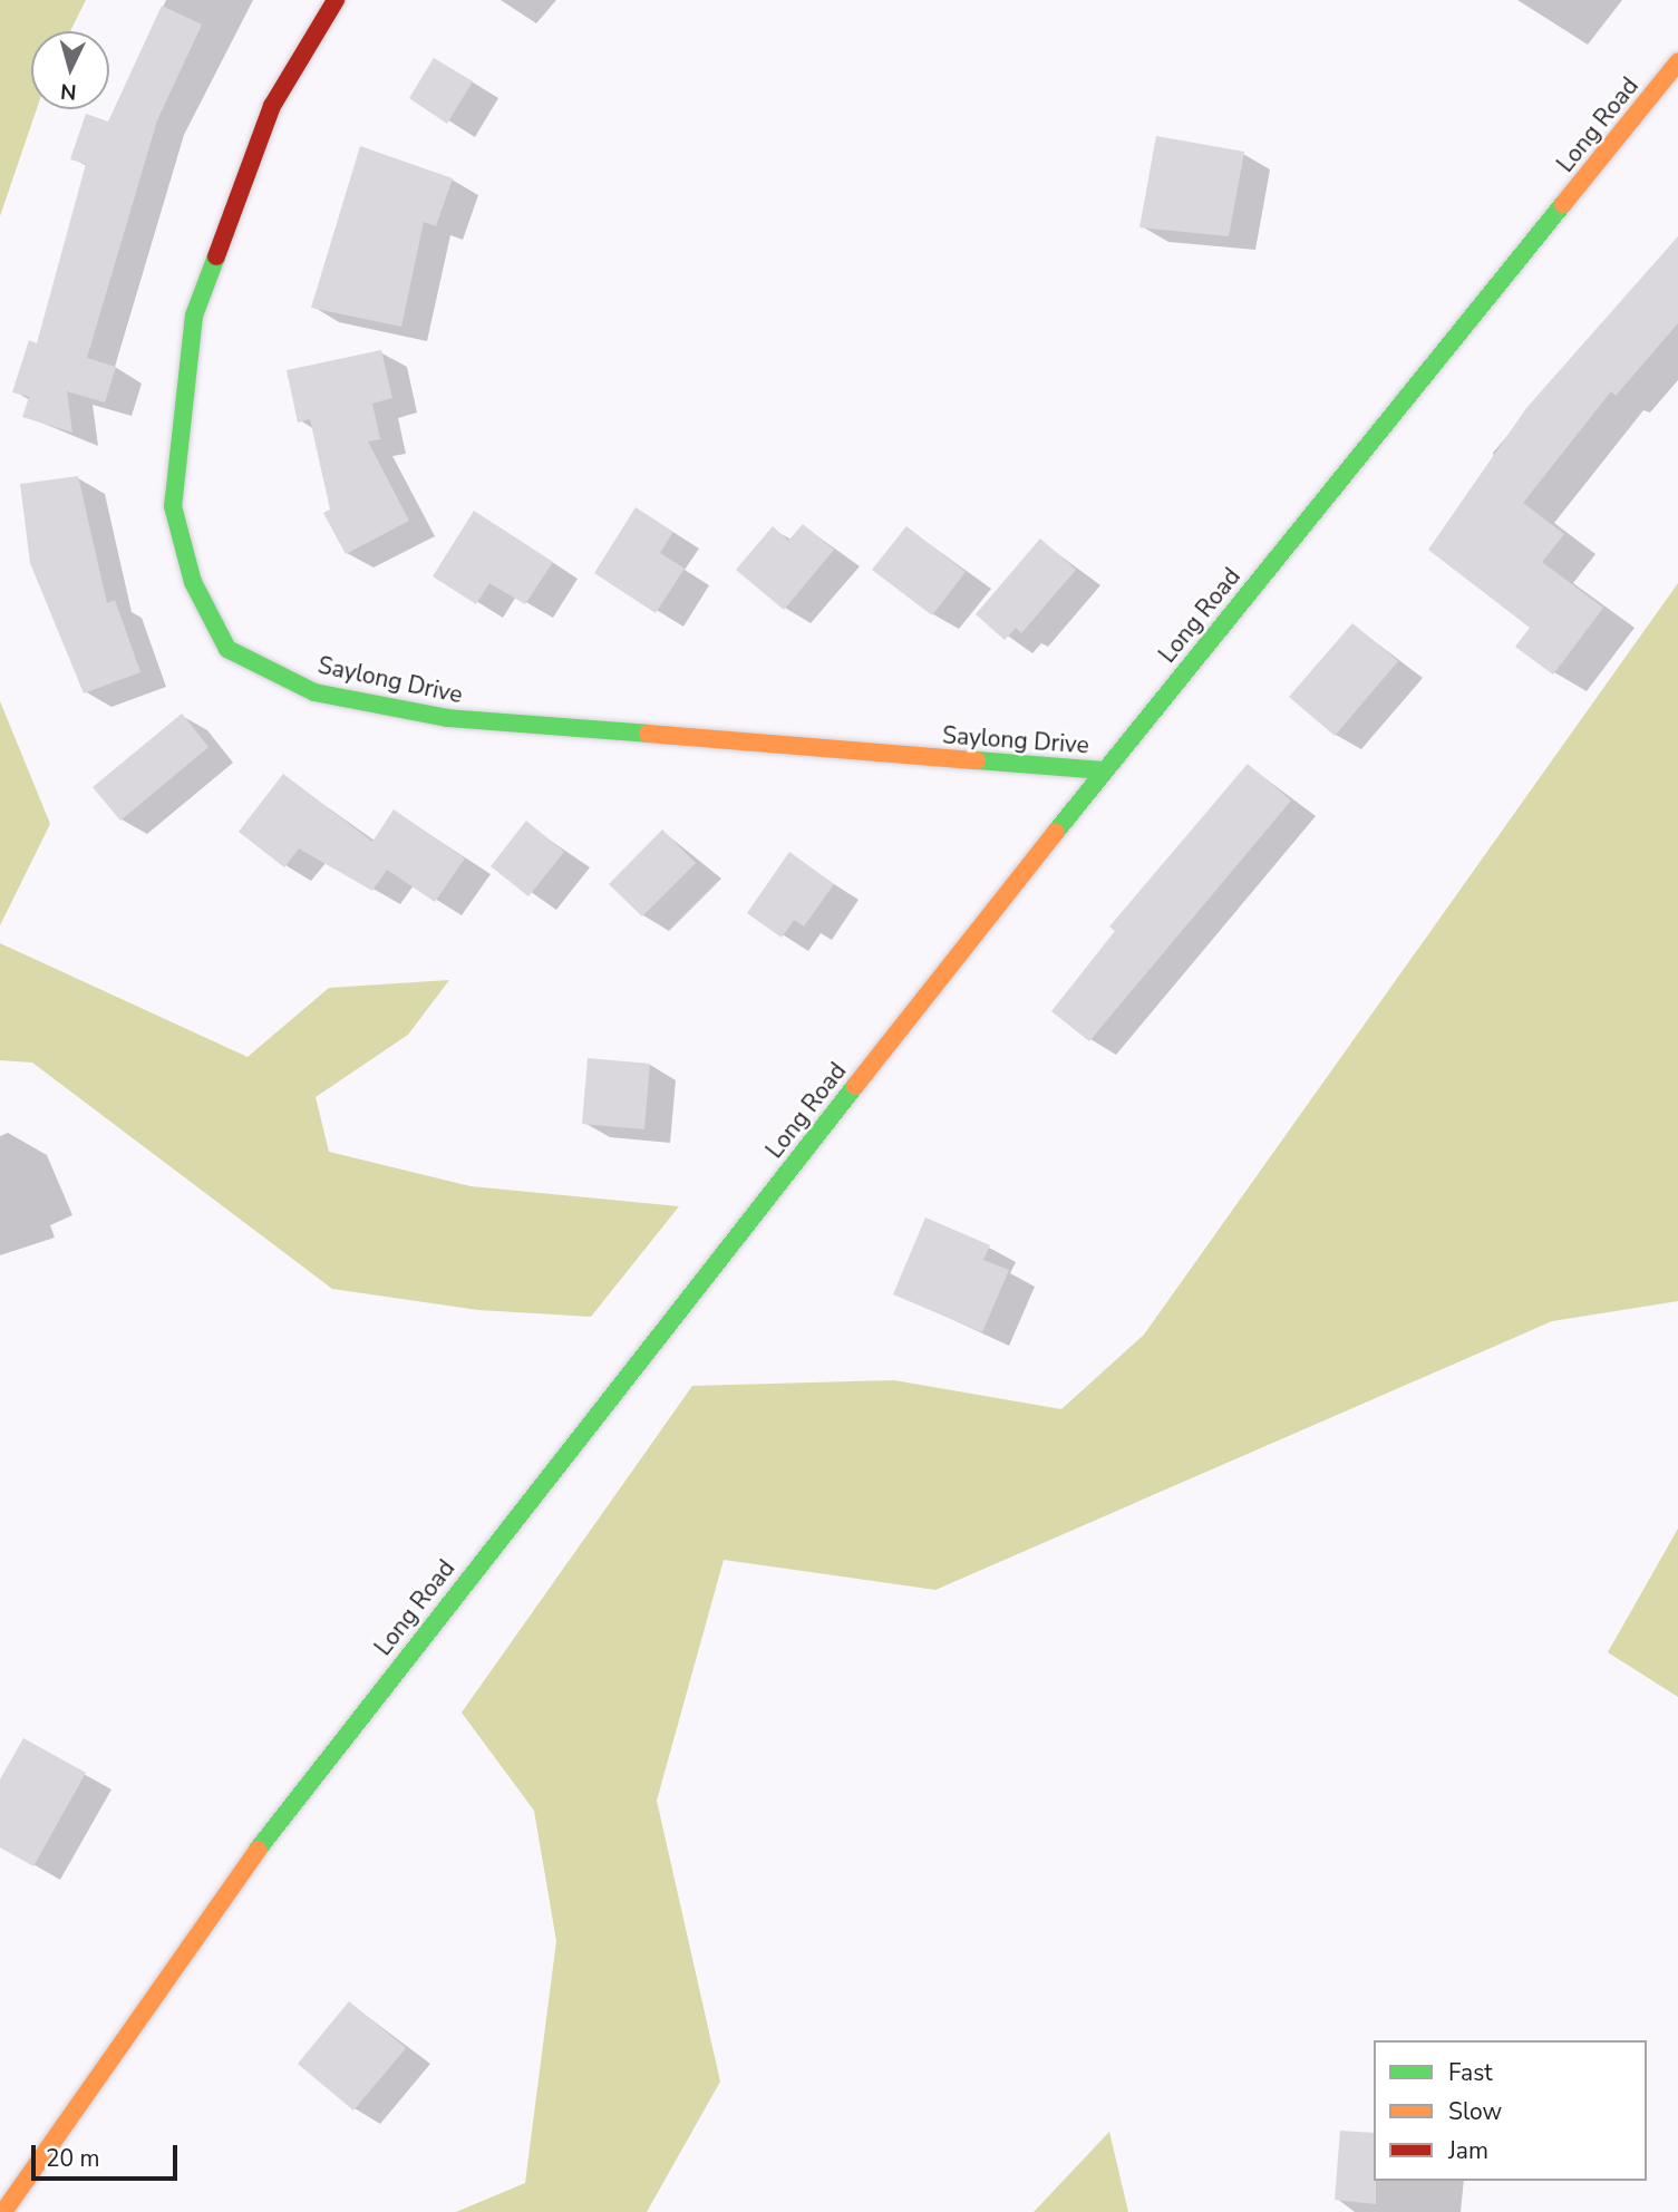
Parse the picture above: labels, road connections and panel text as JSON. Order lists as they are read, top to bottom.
{
  "streets": {
    "street": ["Long Road", "Saylong Drive"]
  },
  "crossings": [
    ["Long Road", "Saylong Drive"]
  ],
  "legend": ["Fast", "Slow", "Jam"],
  "scale_bar": "20 m",
  "north": "bottom"
}
